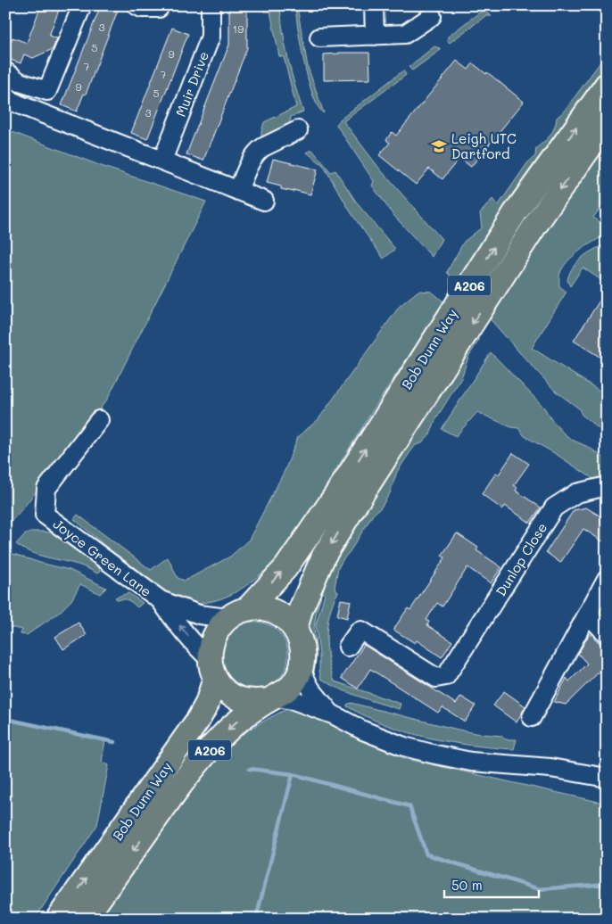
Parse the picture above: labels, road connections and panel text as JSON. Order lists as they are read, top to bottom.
{
  "streets": {
    "main road": ["A206", "Bob Dunn Way"],
    "street": ["Muir Drive", "Joyce Green Lane", "Dunlop Close"]
  },
  "crossings": [
    ["Bob Dunn Way", "Joyce Green Lane"]
  ],
  "places": {
    "school or university": ["Leigh UTC Dartford"]
  },
  "house_numbers": [
    "3",
    "19",
    "5",
    "9",
    "7",
    "7",
    "9",
    "5",
    "3"
  ],
  "scale_bar": "50 m"
}
